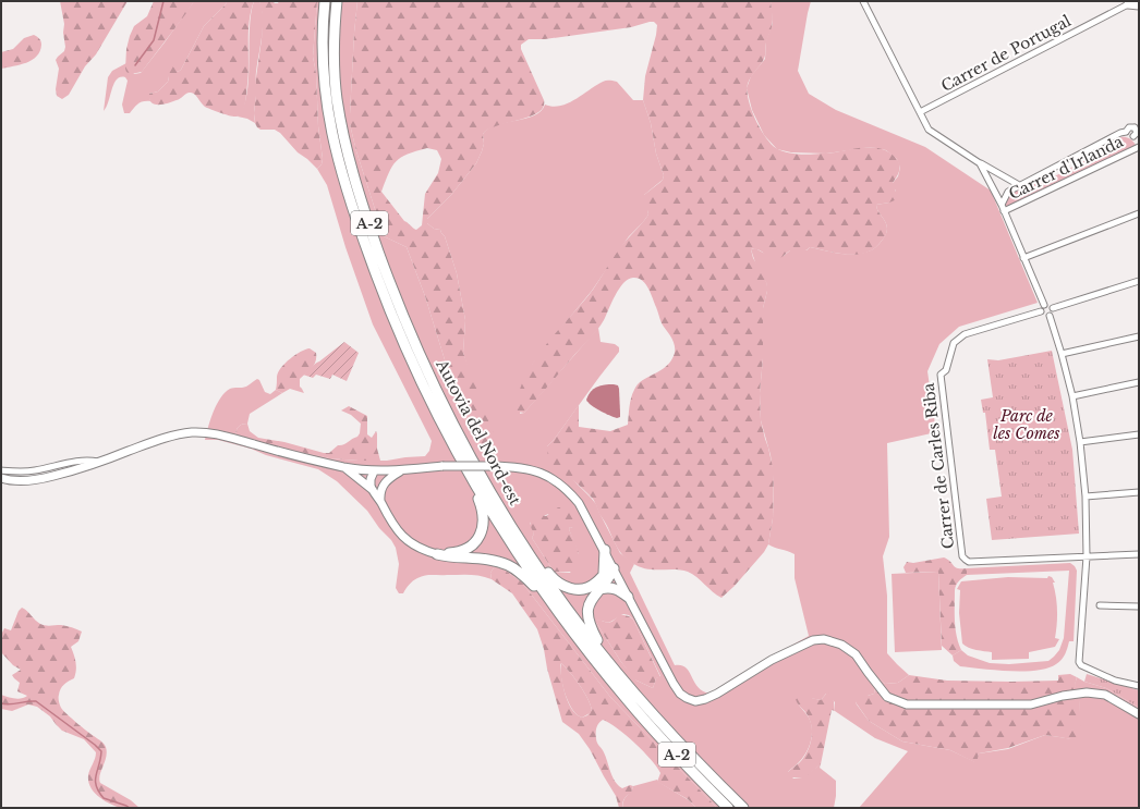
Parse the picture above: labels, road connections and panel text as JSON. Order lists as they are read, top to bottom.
{
  "streets": {
    "highway": ["A-2", "Autovia del Nord-est"],
    "street": ["Carrer de Portugal", "Carrer d'Irlanda", "Carrer de Carles Riba"]
  },
  "parks": ["Parc de les Comes"]
}
